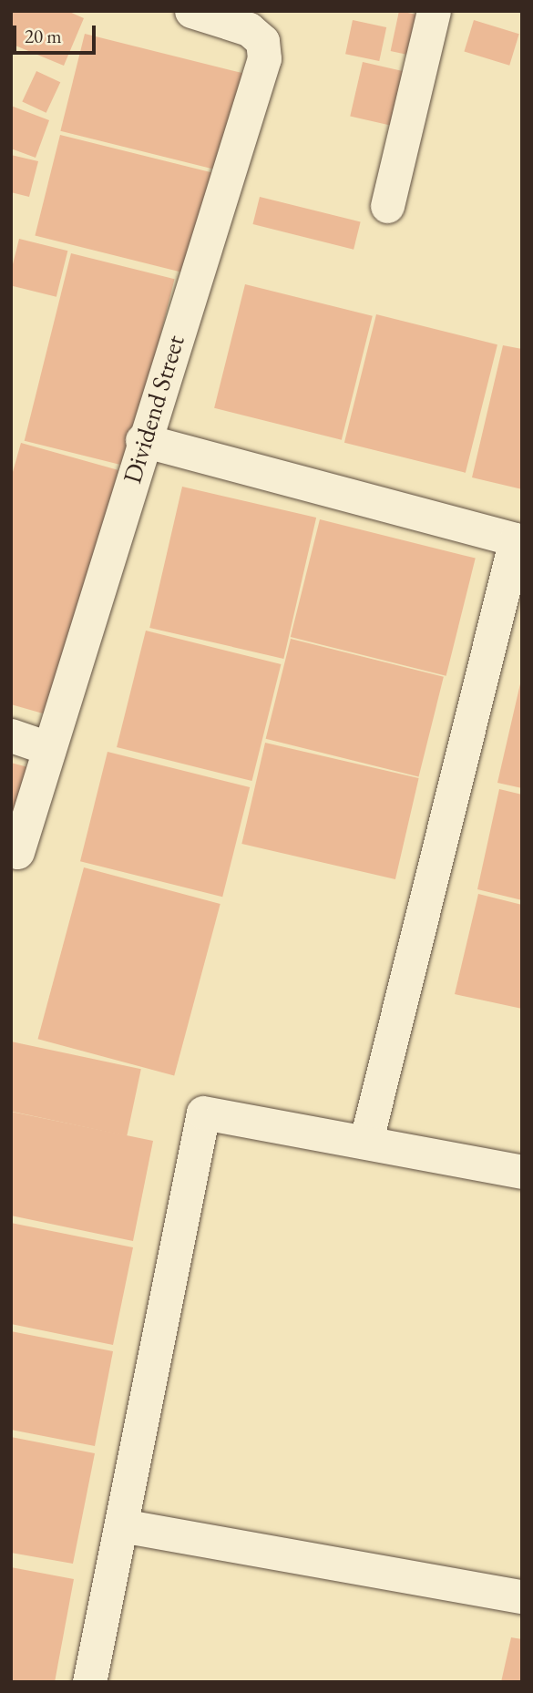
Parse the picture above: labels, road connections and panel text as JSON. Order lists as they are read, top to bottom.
{
  "streets": {
    "street": ["Dividend Street"]
  },
  "scale_bar": "20 m"
}
